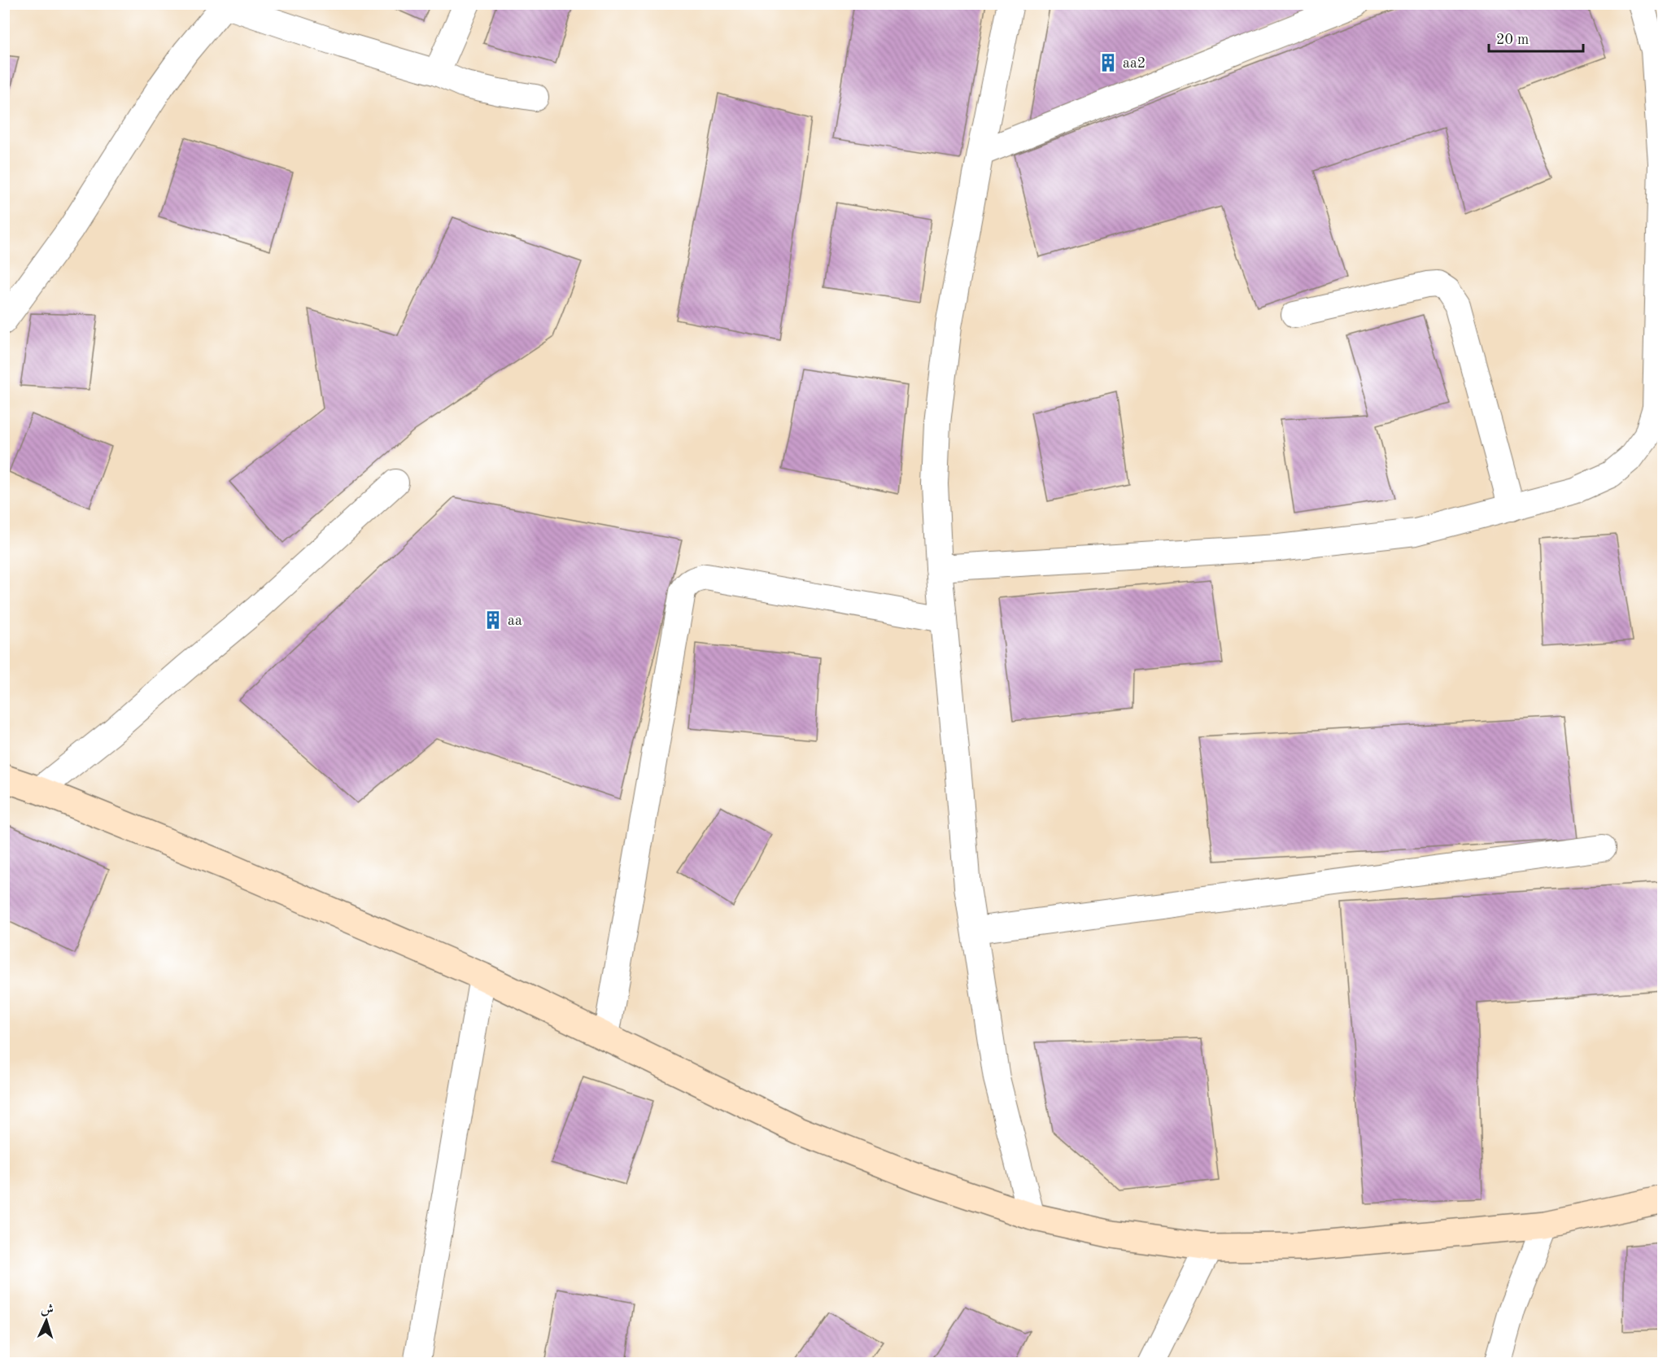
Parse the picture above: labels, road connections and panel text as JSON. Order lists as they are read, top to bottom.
{
  "places": {
    "building": ["aa2", "aa"]
  },
  "scale_bar": "20 m",
  "north": "top"
}
